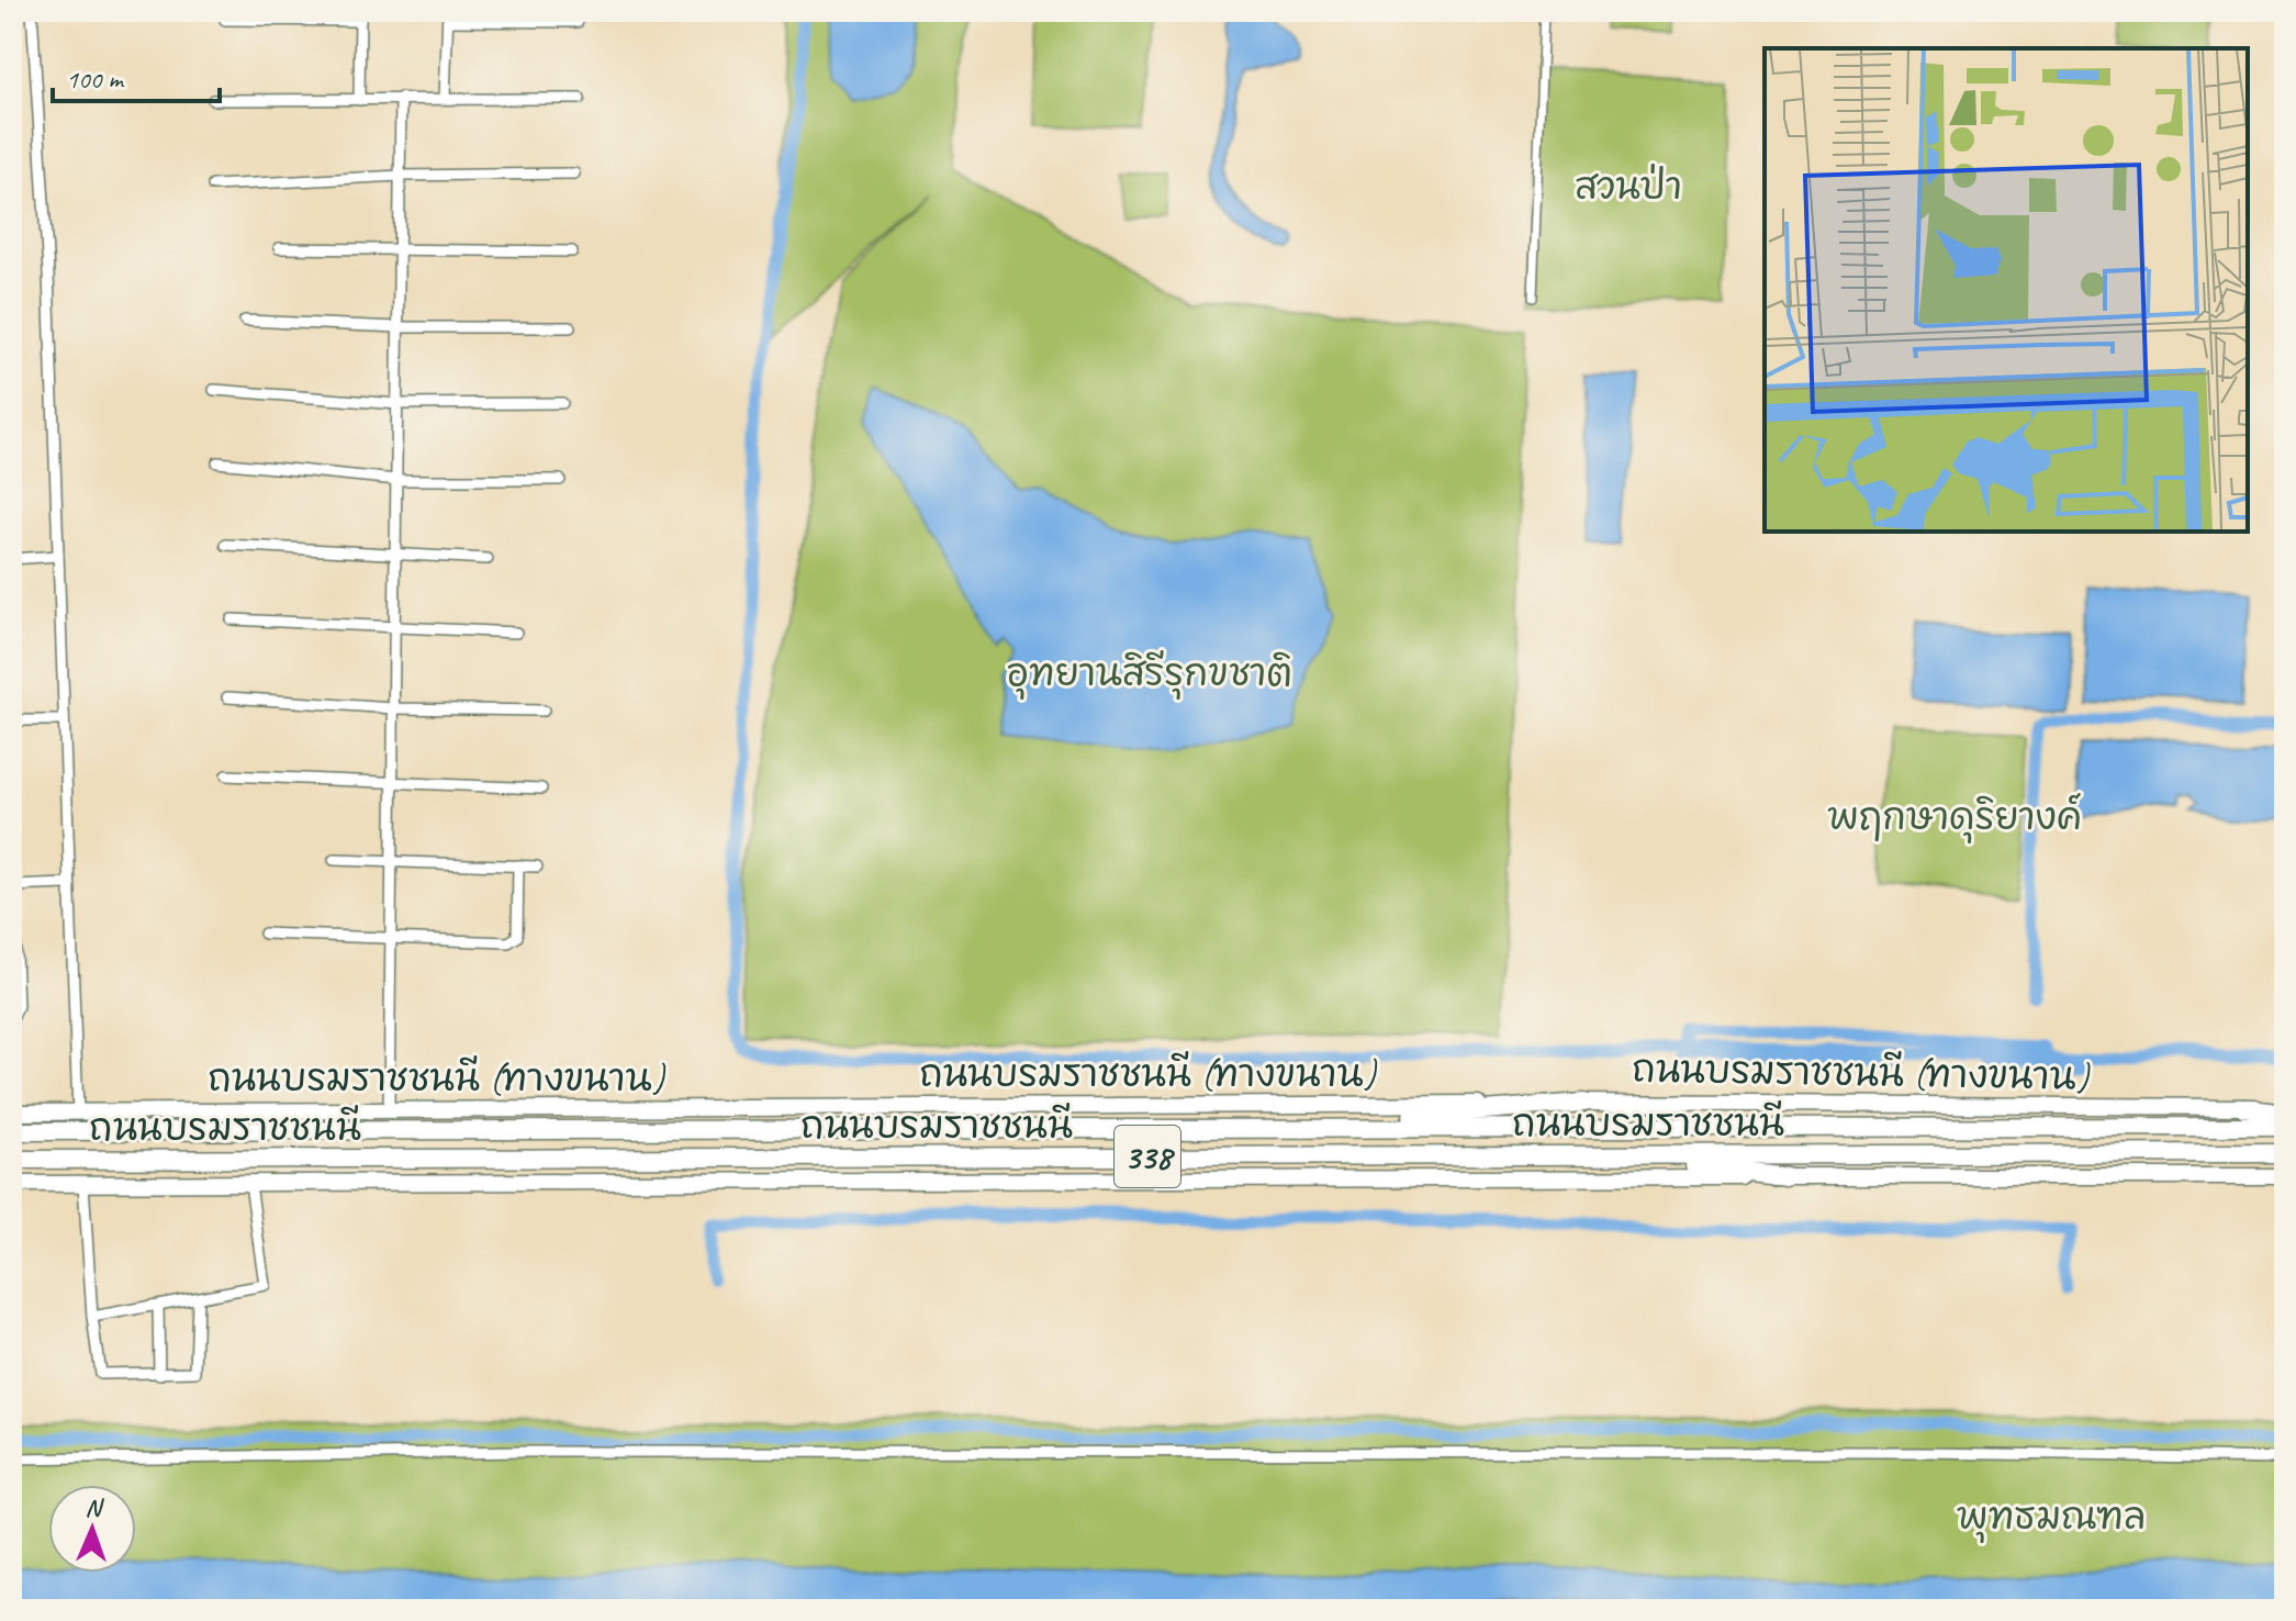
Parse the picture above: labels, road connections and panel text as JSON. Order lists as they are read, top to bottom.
{
  "streets": {
    "highway": ["ถนนบรมราชชนนี", "338"],
    "main road": ["ถนนบรมราชชนนี (ทางขนาน)"]
  },
  "parks": [
    "สวนป่า",
    "อุทยานสิรีรุกขชาติ",
    "พฤกษาดุริยางค์",
    "พุทธมณฑล"
  ],
  "scale_bar": "100 m",
  "north": "top"
}
